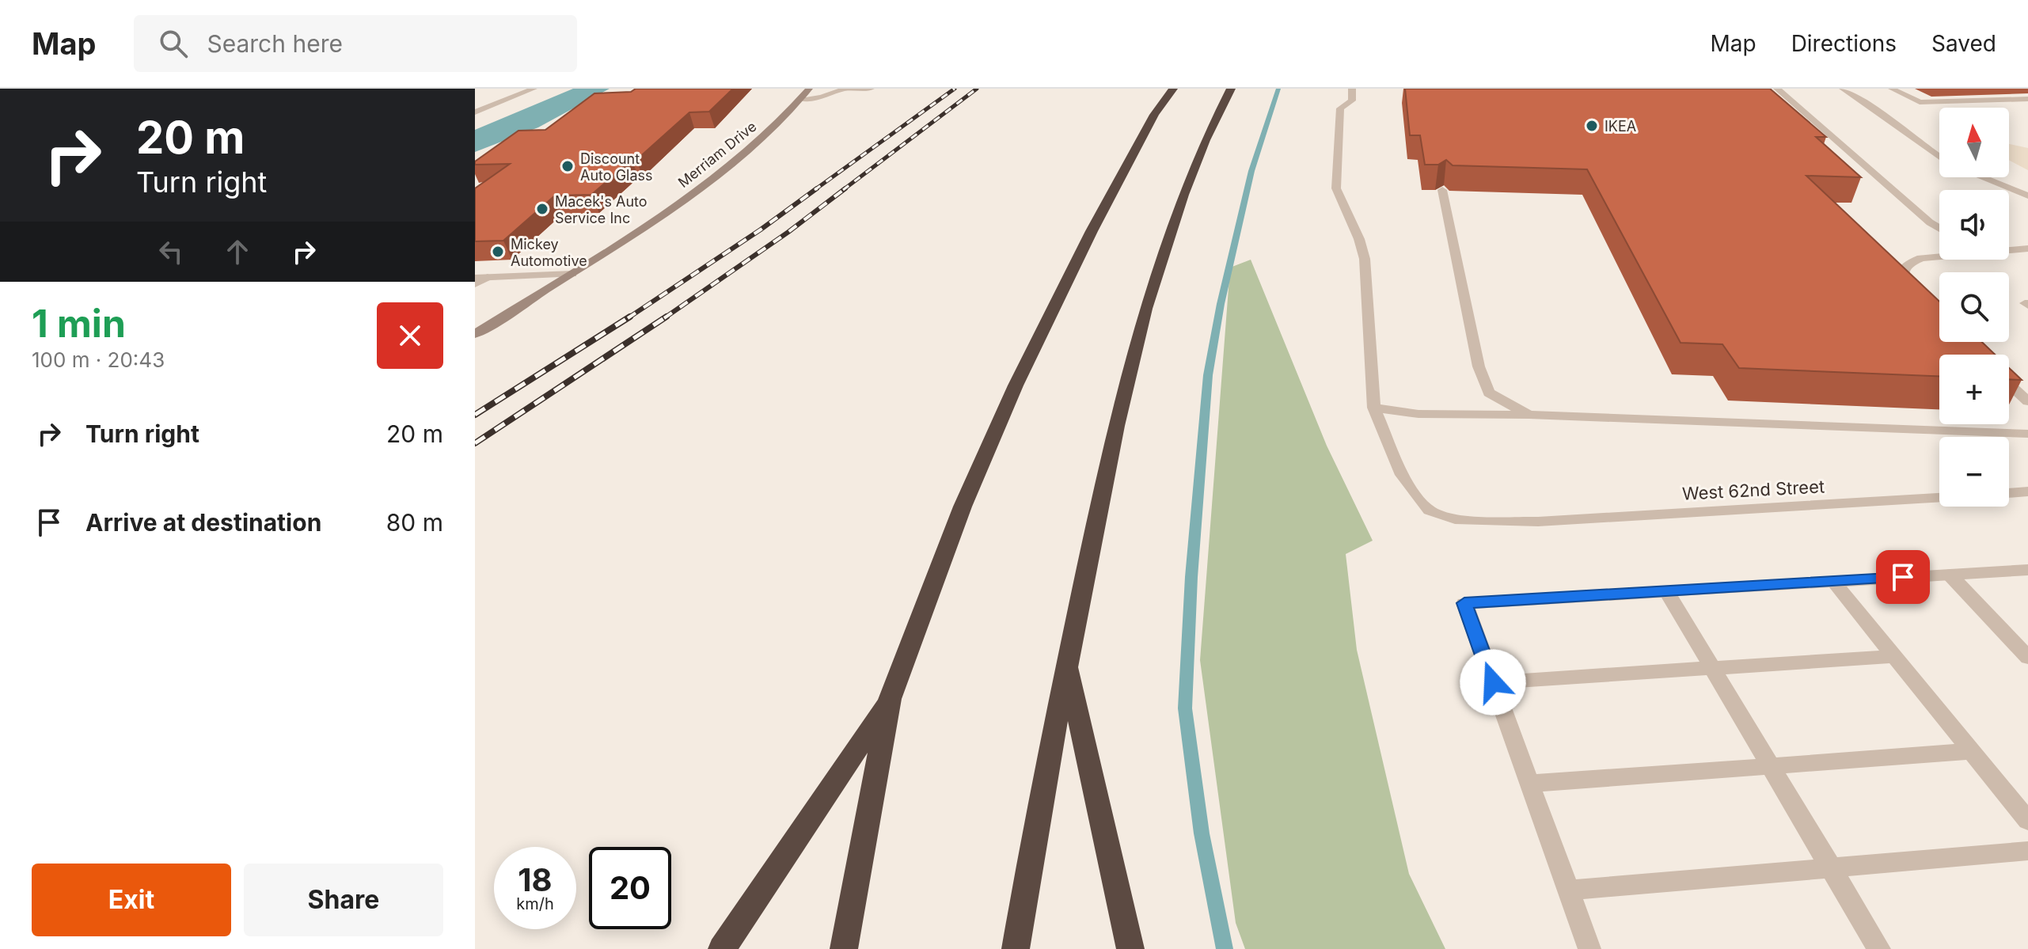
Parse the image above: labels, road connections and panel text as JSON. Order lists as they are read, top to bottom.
{
  "streets": {
    "main road": ["Merriam Drive"],
    "street": ["West 62nd Street"]
  },
  "places": [
    "IKEA",
    "Discount Auto Glass",
    "Macek's Auto Service Inc",
    "Mickey Automotive"
  ],
  "north": "top",
  "page": {
    "header": "Map",
    "search": "Search here",
    "nav": ["Map", "Directions", "Saved"],
    "turn": ["20 m", "Turn right"],
    "map_buttons": ["+", "−"],
    "heading": ["1 min", "100 m · 20:43"],
    "list": [
      {
        "name": "Turn right",
        "value": "20 m"
      },
      {
        "name": "Arrive at destination",
        "value": "80 m"
      }
    ],
    "speed": "18 km/h",
    "limit": "20",
    "buttons": ["Exit", "Share"]
  }
}
